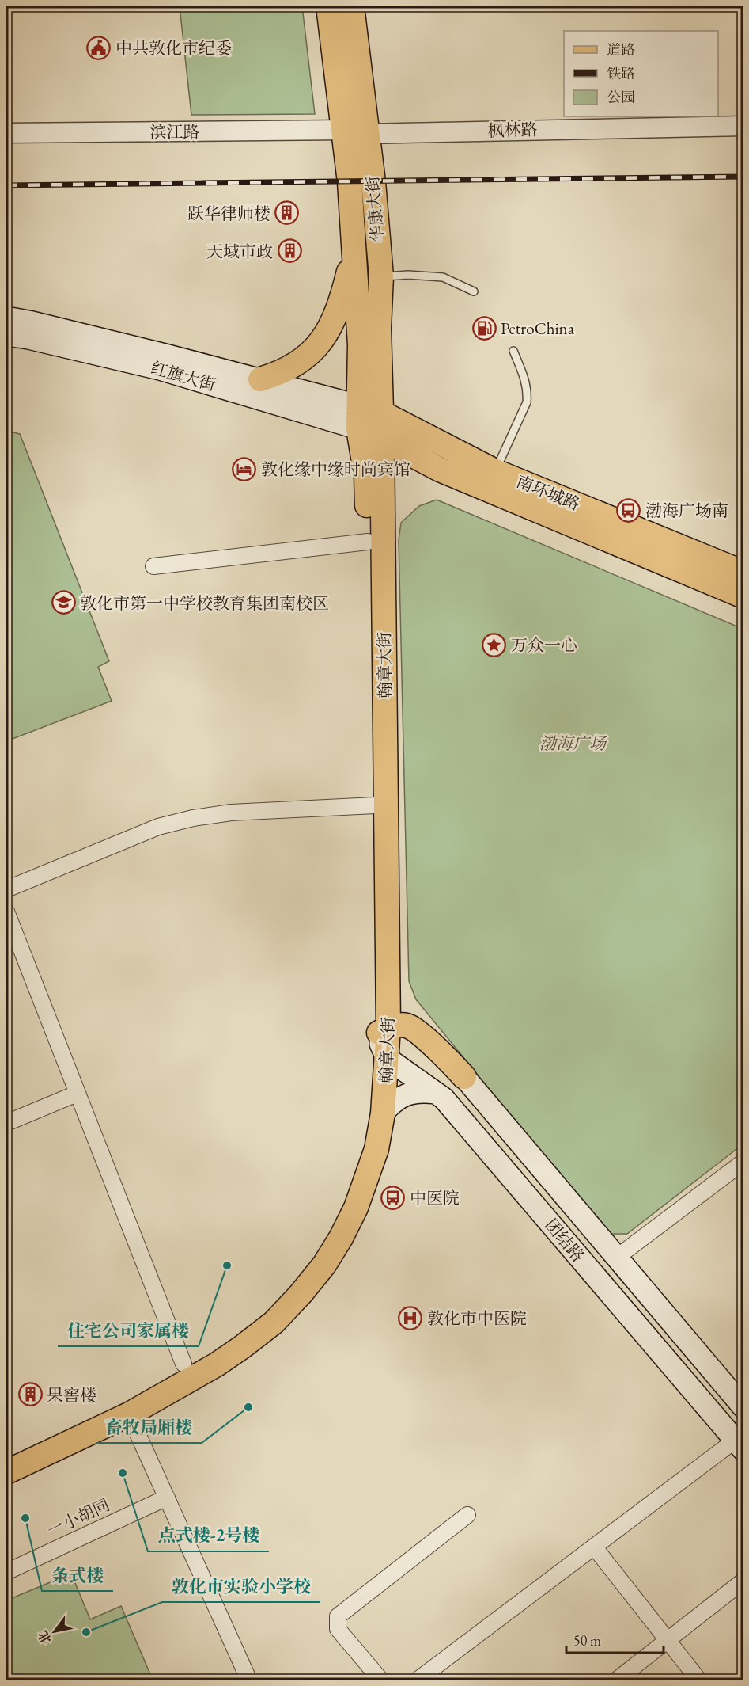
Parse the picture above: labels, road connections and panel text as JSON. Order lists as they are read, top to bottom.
{
  "streets": {
    "main road": [
      "华康大街",
      "红旗大街",
      "南环城路",
      "翰章大街",
      "团结路"
    ],
    "street": ["枫林路", "滨江路", "一小胡同"]
  },
  "crossings": [
    ["枫林路", "华康大街"],
    ["滨江路", "华康大街"],
    ["华康大街", "红旗大街"],
    ["华康大街", "南环城路"],
    ["华康大街", "翰章大街"],
    ["红旗大街", "南环城路"],
    ["红旗大街", "翰章大街"],
    ["南环城路", "翰章大街"],
    ["翰章大街", "团结路"]
  ],
  "parks": ["渤海广场"],
  "places": {
    "public building": ["中共敦化市纪委"],
    "building": ["跃华律师楼", "天域市政", "果窖楼"],
    "fuel station": ["PetroChina"],
    "hotel": ["敦化缘中缘时尚宾馆"],
    "bus stop": ["渤海广场南", "中医院"],
    "school or university": ["敦化市第一中学校教育集团南校区"],
    "place": ["万众一心"],
    "other": [
      "住宅公司家属楼",
      "畜牧局厢楼",
      "点式楼-2号楼",
      "条式楼",
      "敦化市实验小学校"
    ],
    "hospital": ["敦化市中医院"]
  },
  "legend": ["道路", "铁路", "公园"],
  "scale_bar": "50 m",
  "north": "bottom left"
}
